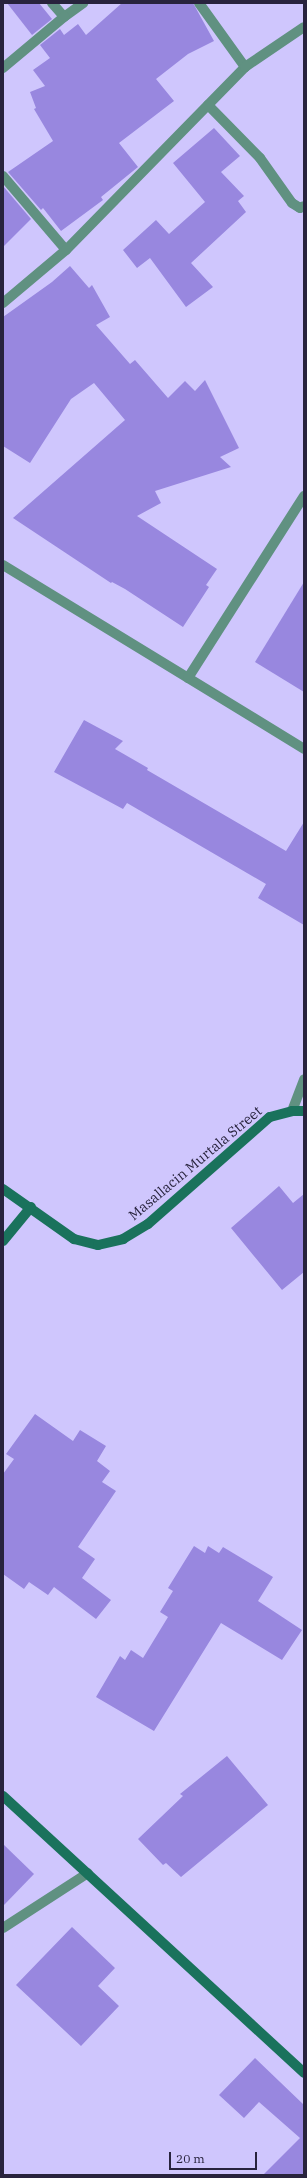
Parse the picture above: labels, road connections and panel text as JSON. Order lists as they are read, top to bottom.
{
  "streets": {
    "street": ["Masallacin Murtala Street"]
  },
  "scale_bar": "20 m"
}
